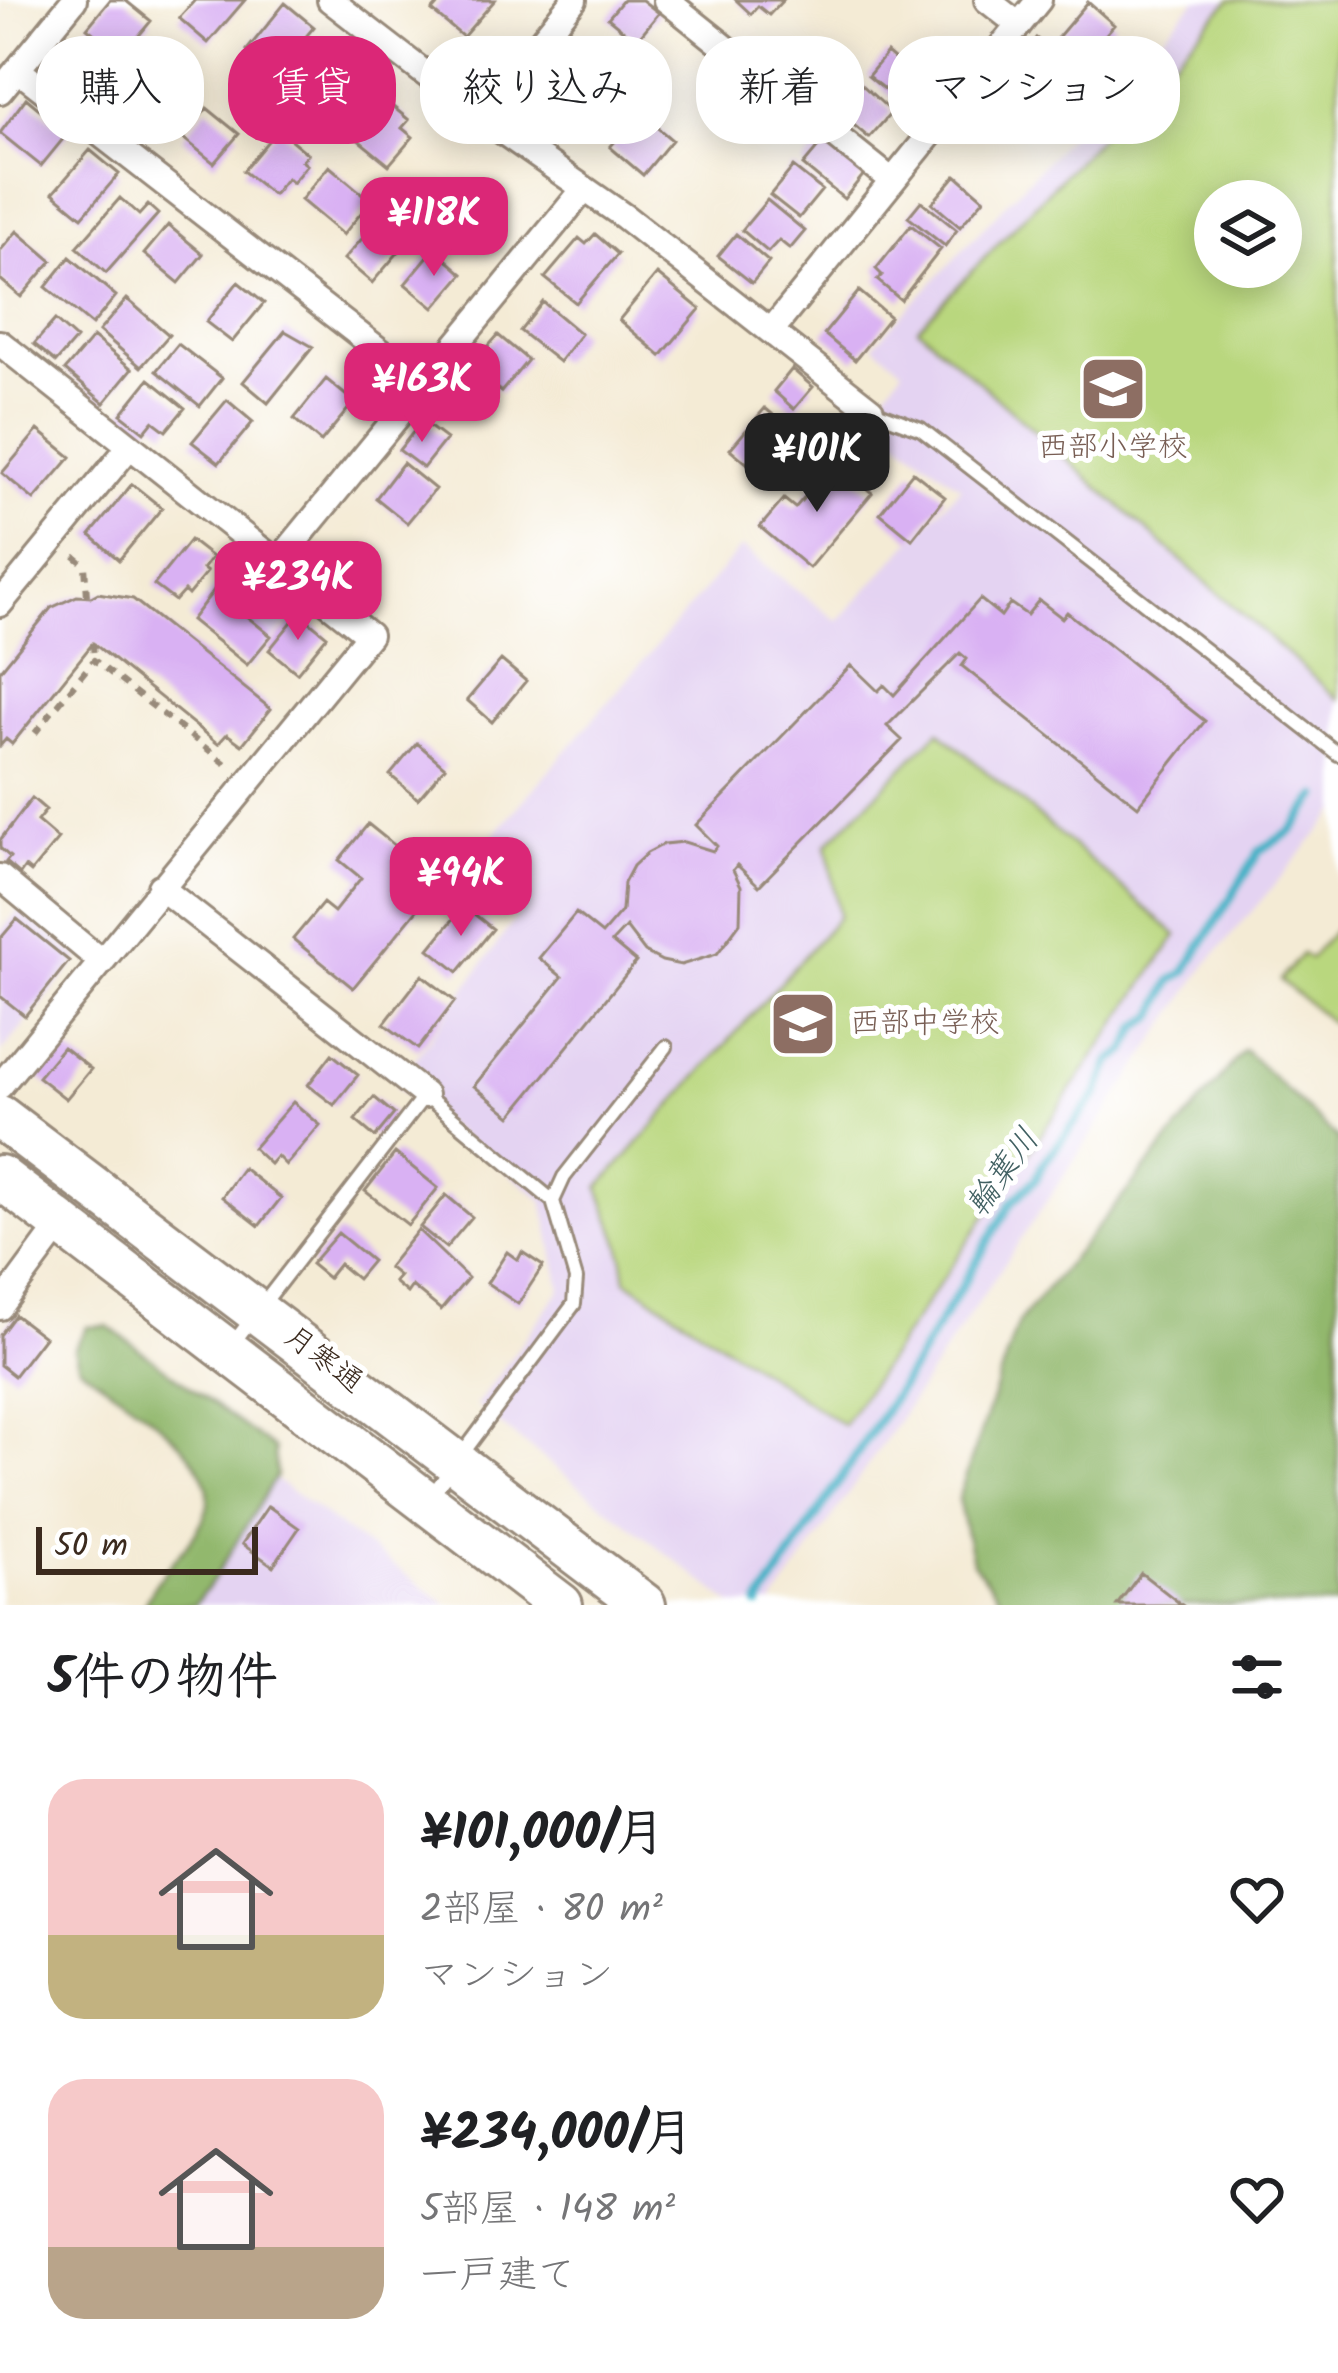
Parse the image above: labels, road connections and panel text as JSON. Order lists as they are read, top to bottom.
{
  "streets": {
    "highway": ["月寒通"]
  },
  "water": ["輪葉川"],
  "places": {
    "school or university": ["西部小学校", "西部中学校"]
  },
  "scale_bar": "50 m",
  "page": {
    "chip": [
      "購入",
      "賃貸",
      "絞り込み",
      "新着",
      "マンション"
    ],
    "price": [
      "¥118K",
      "¥163K",
      "¥101K",
      "¥234K",
      "¥94K"
    ],
    "scale": "50 m",
    "heading": "5件の物件",
    "list": [
      {
        "name": "¥101,000/月",
        "note": "2部屋 · 80 m² · マンション"
      },
      {
        "name": "¥234,000/月",
        "note": "5部屋 · 148 m² · 一戸建て"
      }
    ]
  }
}
